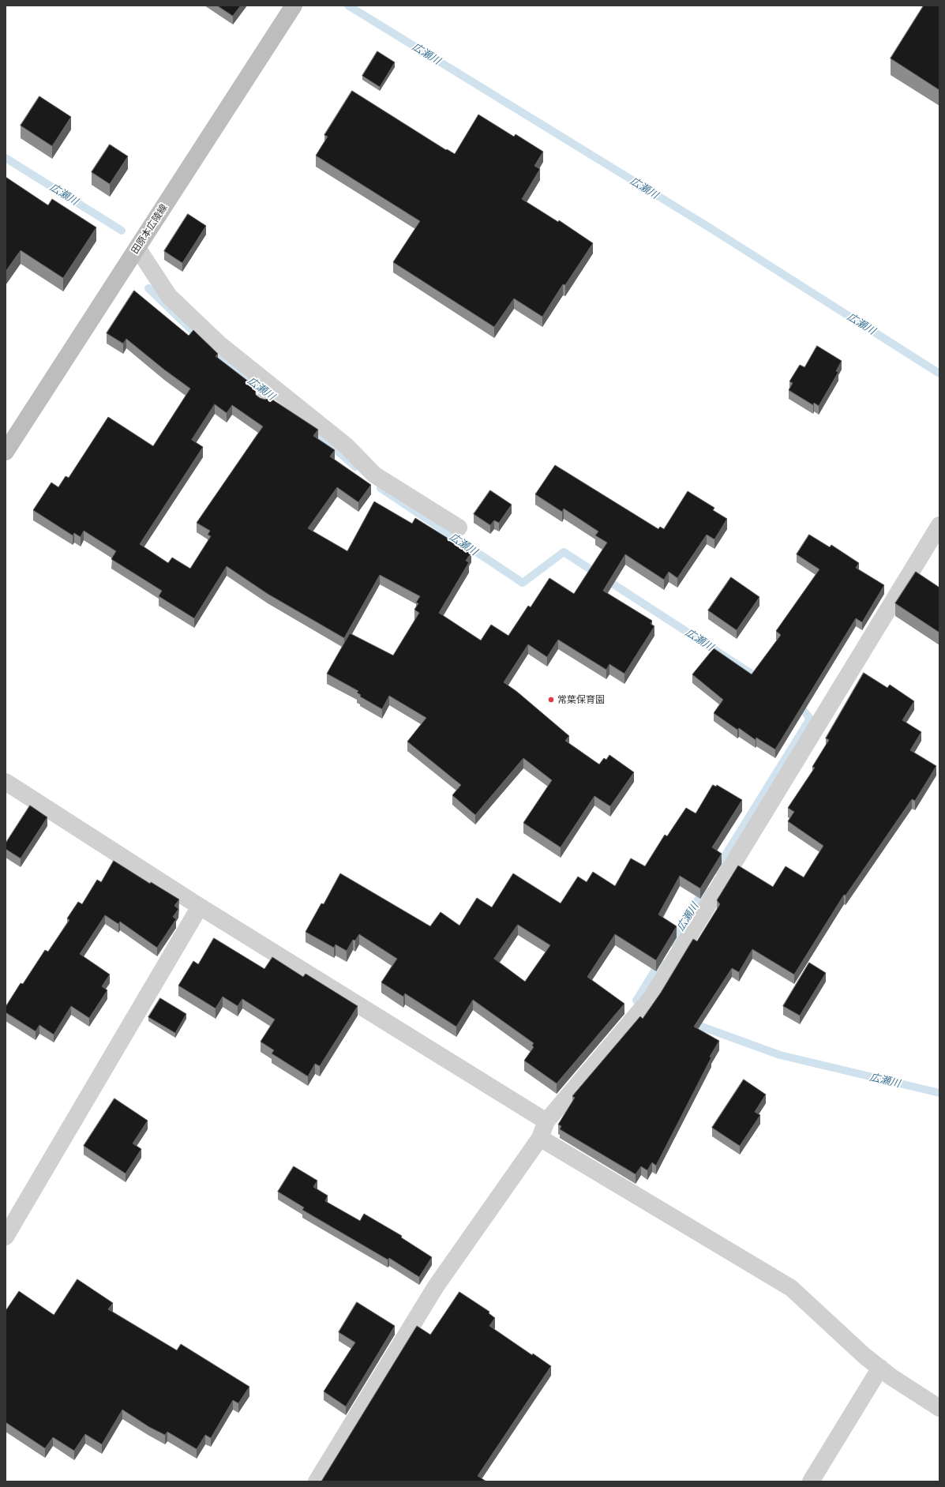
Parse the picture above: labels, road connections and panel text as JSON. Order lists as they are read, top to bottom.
{
  "streets": {
    "main road": ["田原本広陵線"]
  },
  "water": ["広瀬川"],
  "places": ["常葉保育園"]
}
